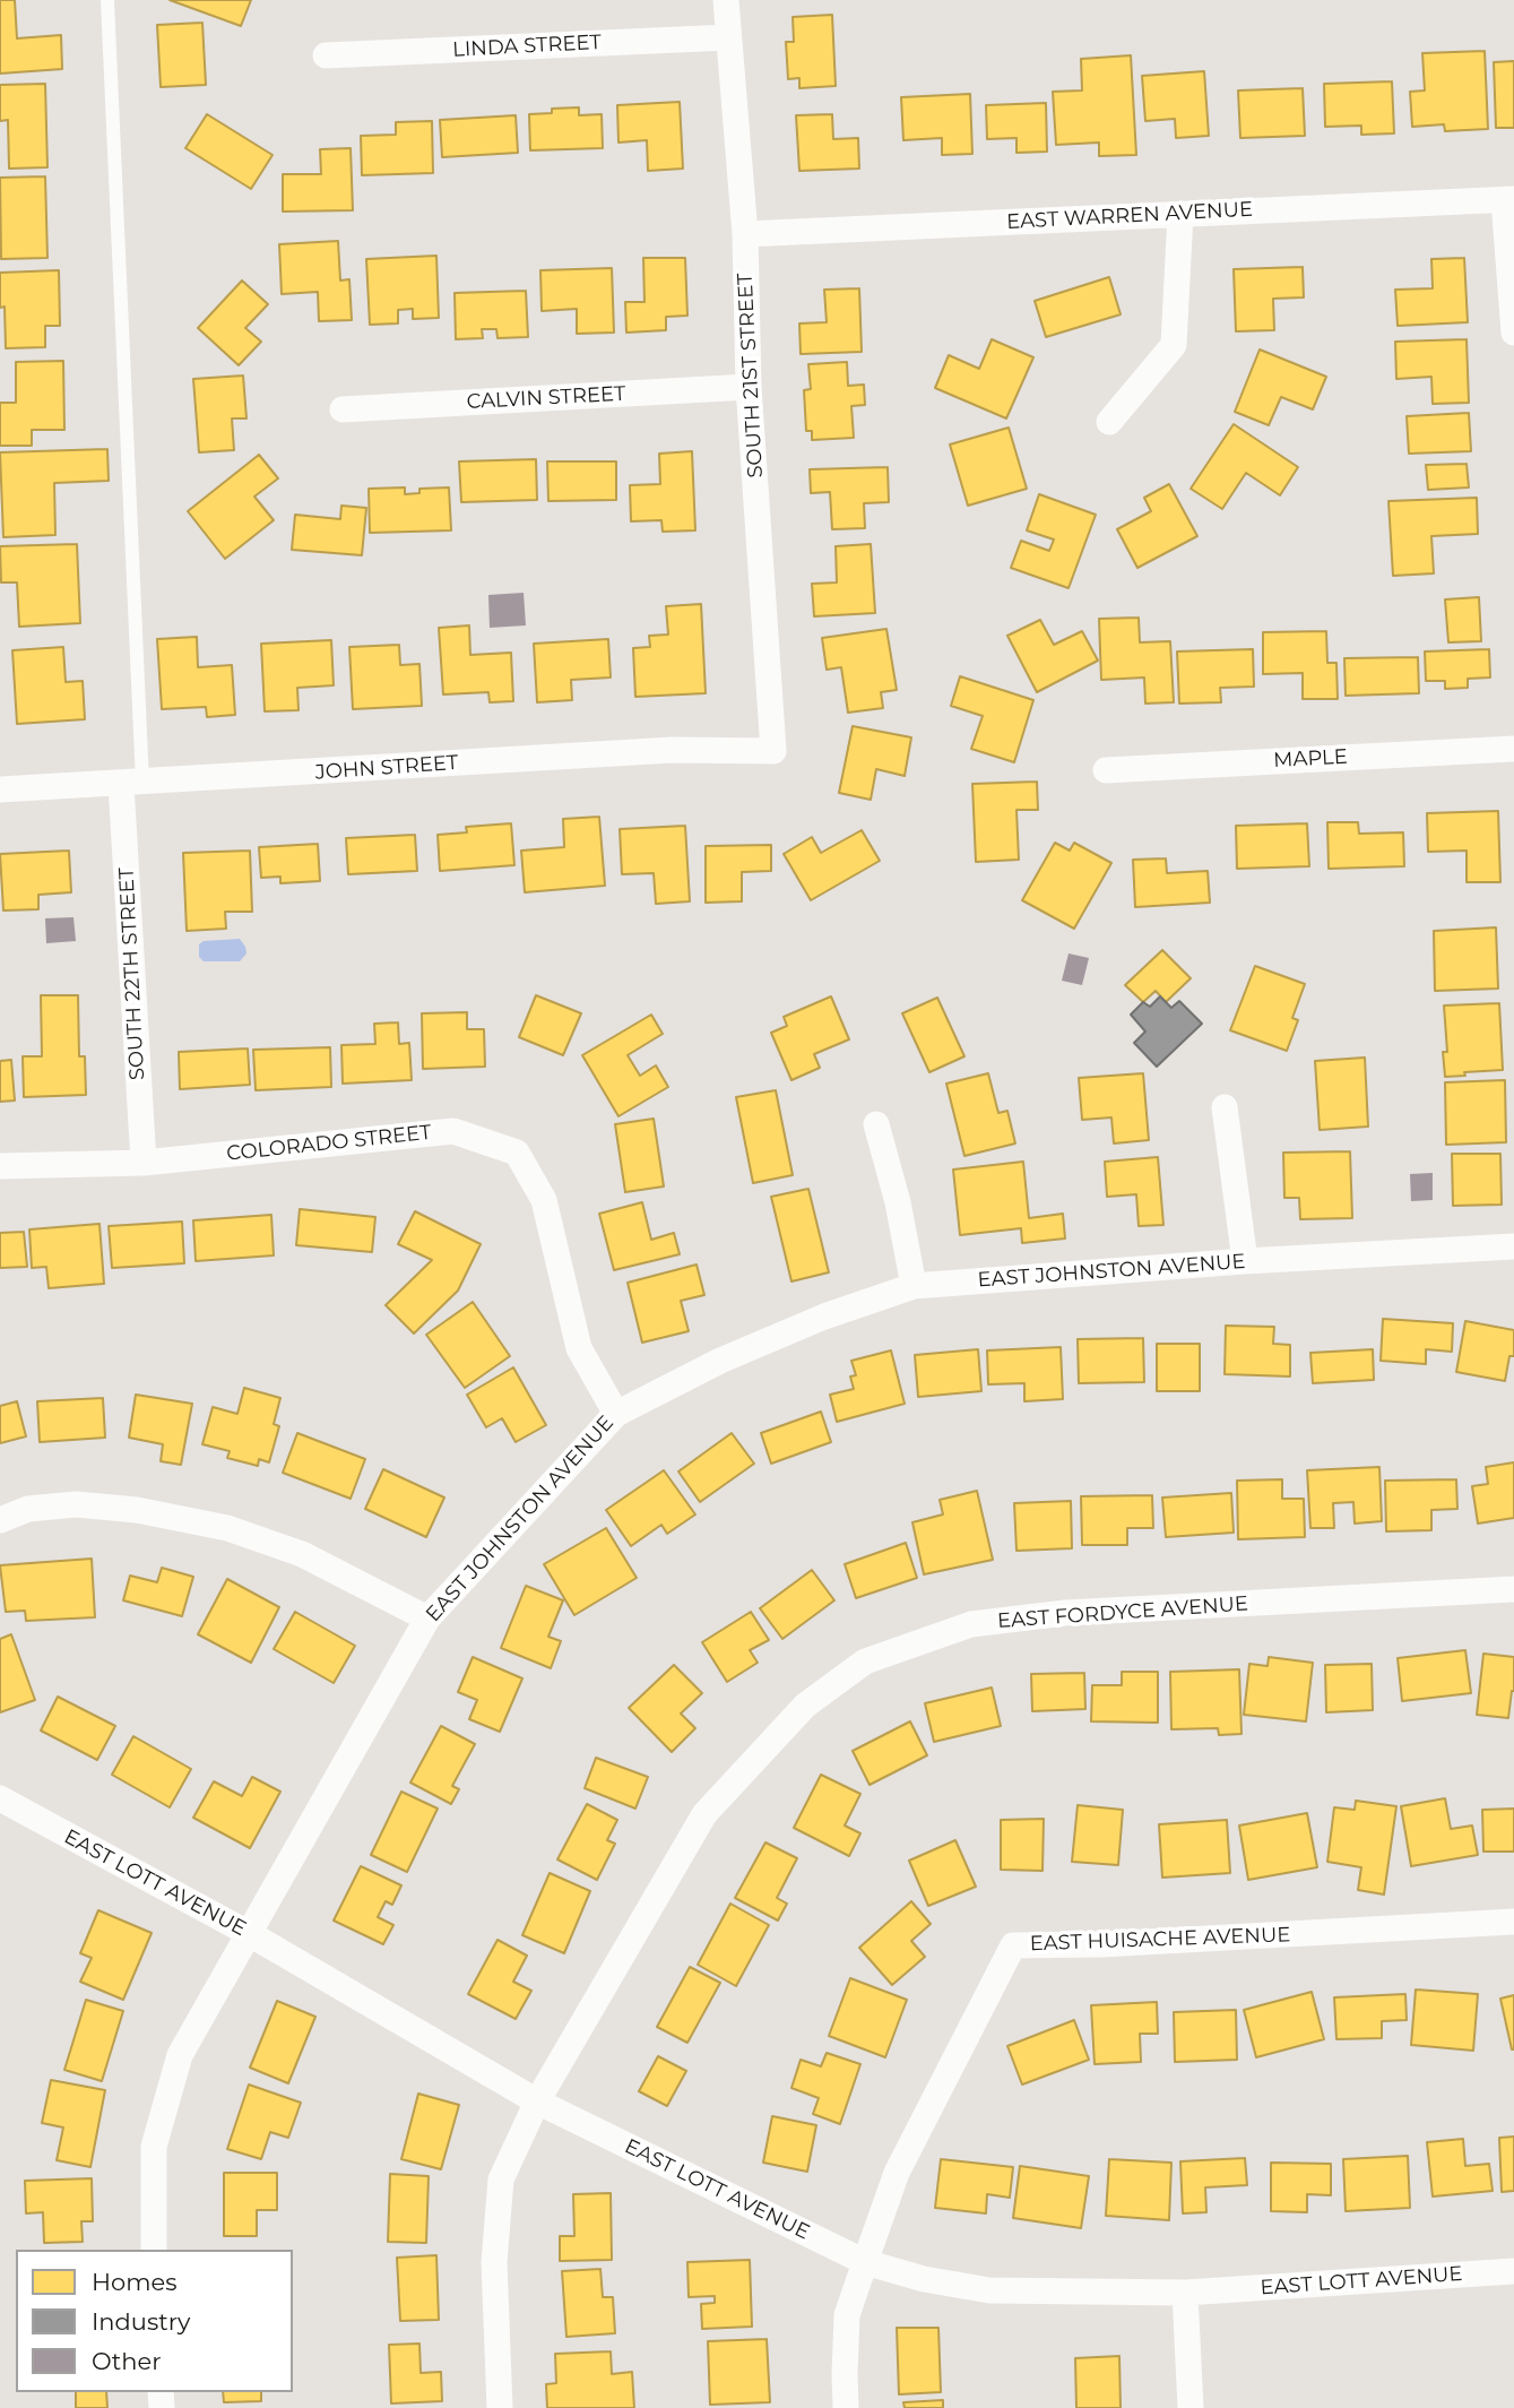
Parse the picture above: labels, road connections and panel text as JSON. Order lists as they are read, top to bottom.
{
  "streets": {
    "street": [
      "LINDA STREET",
      "EAST WARREN AVENUE",
      "SOUTH 21ST STREET",
      "CALVIN STREET",
      "MAPLE",
      "JOHN STREET",
      "SOUTH 22TH STREET",
      "COLORADO STREET",
      "EAST JOHNSTON AVENUE",
      "EAST FORDYCE AVENUE",
      "EAST LOTT AVENUE",
      "EAST HUISACHE AVENUE"
    ]
  },
  "crossings": [
    ["LINDA STREET", "SOUTH 21ST STREET"],
    ["EAST WARREN AVENUE", "SOUTH 21ST STREET"],
    ["SOUTH 21ST STREET", "CALVIN STREET"],
    ["SOUTH 21ST STREET", "JOHN STREET"],
    ["JOHN STREET", "SOUTH 22TH STREET"],
    ["SOUTH 22TH STREET", "COLORADO STREET"],
    ["COLORADO STREET", "EAST JOHNSTON AVENUE"],
    ["EAST JOHNSTON AVENUE", "EAST LOTT AVENUE"],
    ["EAST FORDYCE AVENUE", "EAST LOTT AVENUE"],
    ["EAST LOTT AVENUE", "EAST HUISACHE AVENUE"]
  ],
  "legend": ["Homes", "Industry", "Other"]
}
